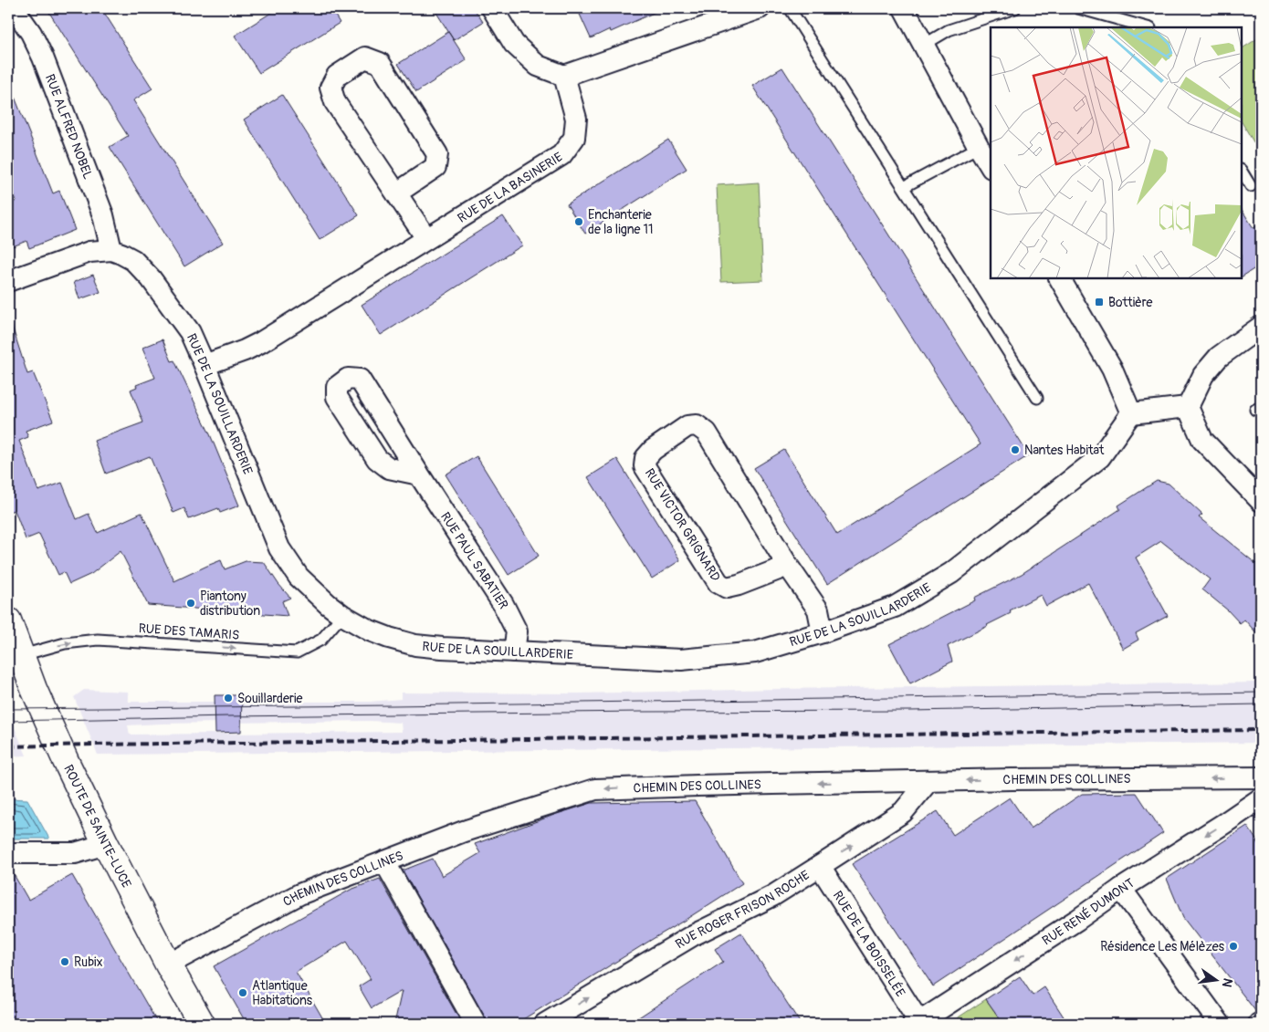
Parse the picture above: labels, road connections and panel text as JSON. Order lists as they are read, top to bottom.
{
  "streets": {
    "street": [
      "RUE ALFRED NOBEL",
      "RUE DE LA BASINERIE",
      "RUE DE LA SOUILLARDERIE",
      "RUE VICTOR GRIGNARD",
      "RUE PAUL SABATIER",
      "CHEMIN DES COLLINES",
      "ROUTE DE SAINTE-LUCE",
      "RUE ROGER FRISON ROCHE",
      "RUE RENÉ DUMONT",
      "RUE DE LA BOISSELÉE"
    ],
    "lane": ["RUE DES TAMARIS"]
  },
  "crossings": [
    ["RUE ALFRED NOBEL", "RUE DE LA SOUILLARDERIE"],
    ["RUE DE LA BASINERIE", "RUE DE LA SOUILLARDERIE"],
    ["RUE DE LA SOUILLARDERIE", "RUE VICTOR GRIGNARD"],
    ["RUE DE LA SOUILLARDERIE", "RUE PAUL SABATIER"],
    ["RUE DE LA SOUILLARDERIE", "RUE DES TAMARIS"],
    ["RUE DES TAMARIS", "ROUTE DE SAINTE-LUCE"],
    ["CHEMIN DES COLLINES", "ROUTE DE SAINTE-LUCE"],
    ["CHEMIN DES COLLINES", "RUE ROGER FRISON ROCHE"],
    ["RUE ROGER FRISON ROCHE", "RUE DE LA BOISSELÉE"],
    ["RUE RENÉ DUMONT", "RUE DE LA BOISSELÉE"]
  ],
  "one_way": [
    "RUE DES TAMARIS",
    "CHEMIN DES COLLINES",
    "RUE ROGER FRISON ROCHE",
    "RUE RENÉ DUMONT"
  ],
  "places": {
    "other": [
      "Enchanterie de la ligne 11",
      "Nantes Habitat",
      "Piantony distribution",
      "Souillarderie",
      "Résidence Les Mélèzes",
      "Rubix",
      "Atlantique Habitations"
    ],
    "transit": ["Bottière"]
  },
  "north": "right"
}
